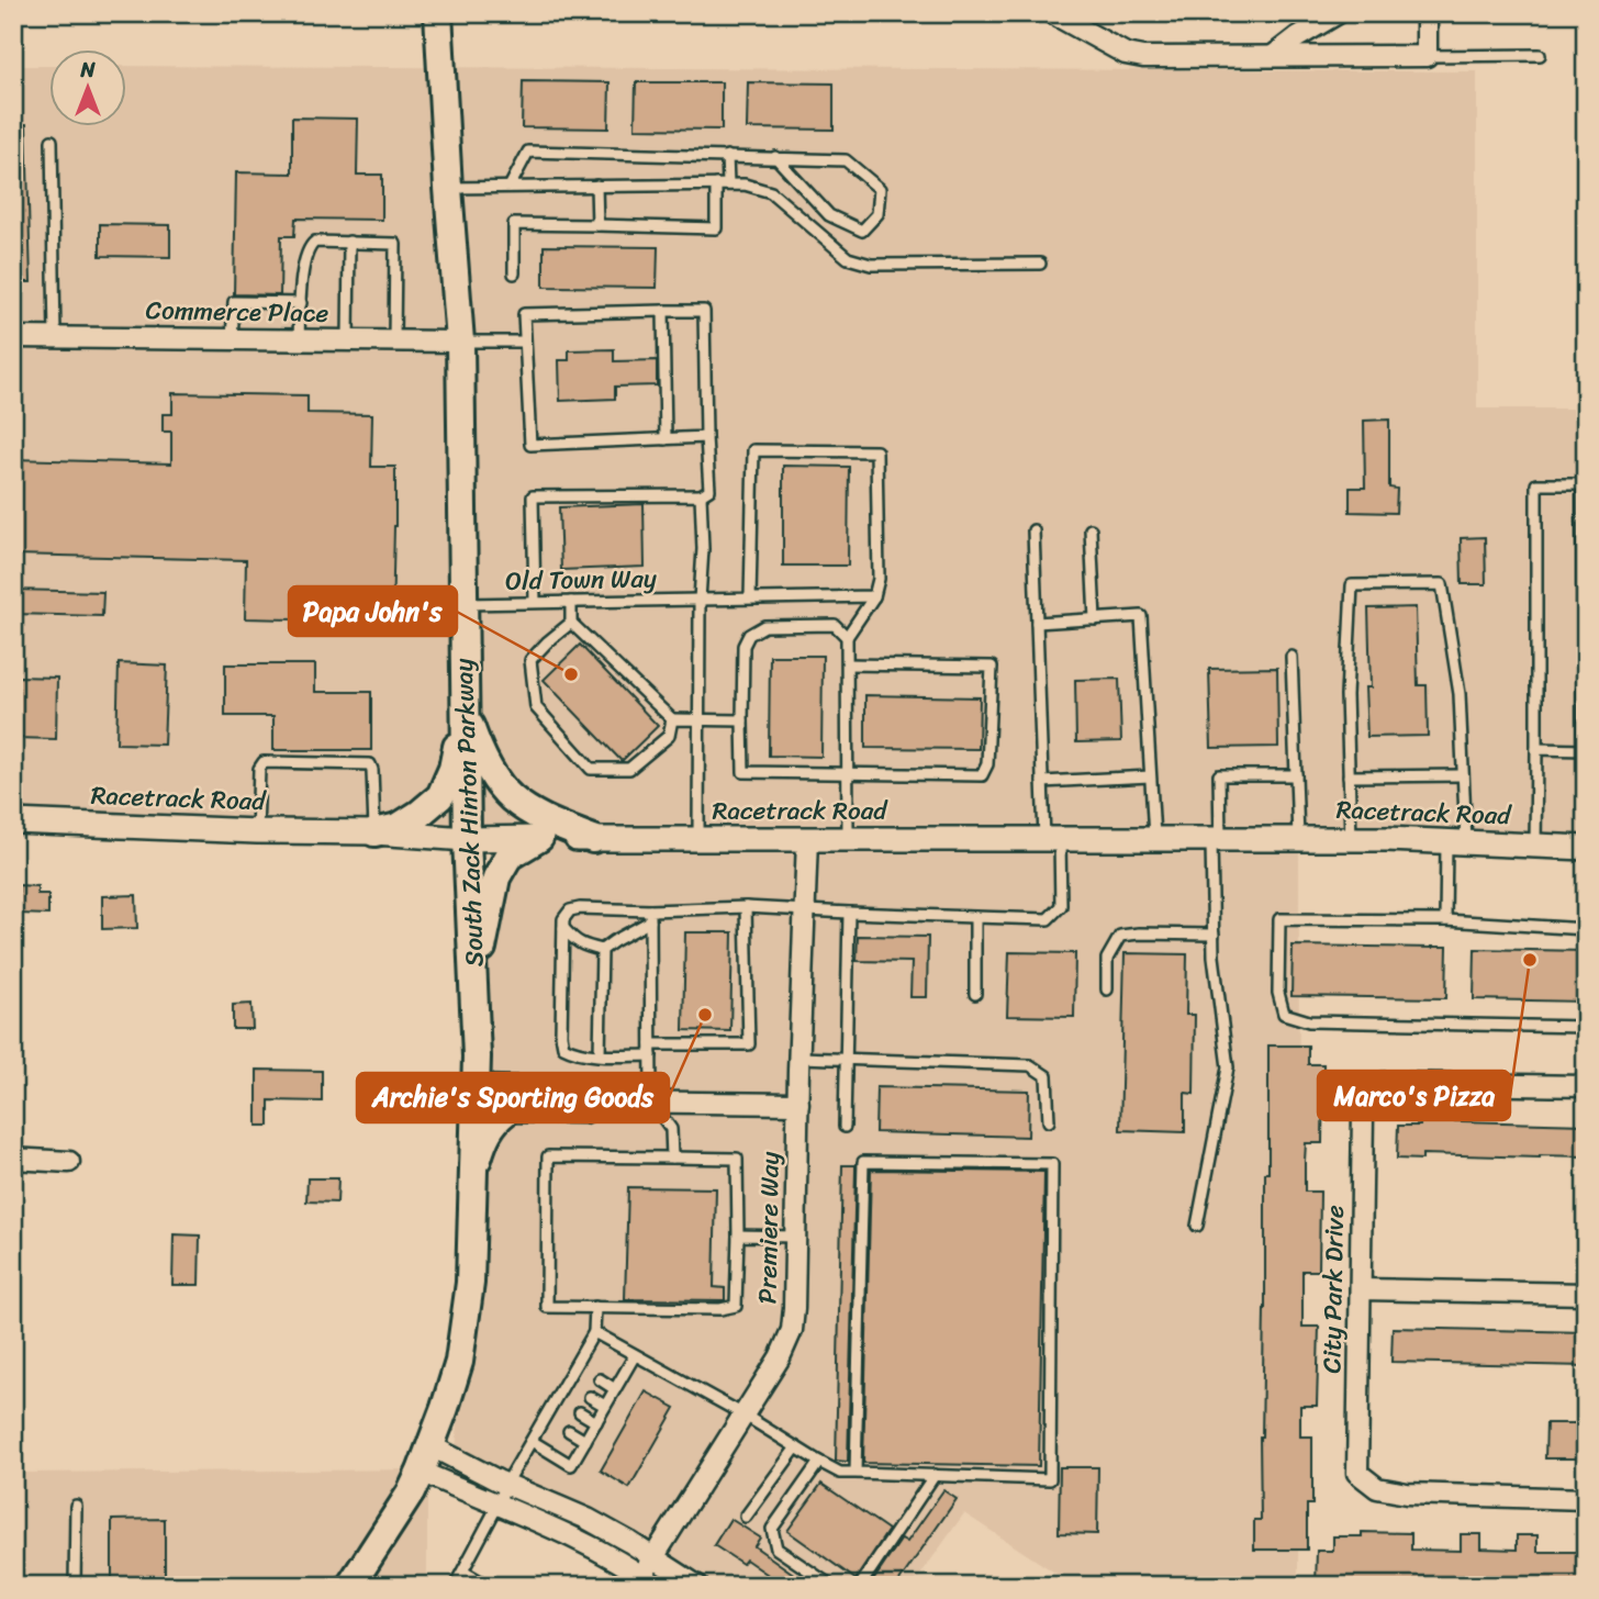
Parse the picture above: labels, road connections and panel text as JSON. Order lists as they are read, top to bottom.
{
  "streets": {
    "main road": ["South Zack Hinton Parkway"],
    "street": [
      "Commerce Place",
      "Racetrack Road",
      "Premiere Way",
      "City Park Drive"
    ],
    "lane": ["Old Town Way"]
  },
  "crossings": [
    ["Commerce Place", "South Zack Hinton Parkway"],
    ["Old Town Way", "South Zack Hinton Parkway"],
    ["Racetrack Road", "South Zack Hinton Parkway"],
    ["Racetrack Road", "Premiere Way"]
  ],
  "places": ["Papa John's", "Marco's Pizza", "Archie's Sporting Goods"],
  "north": "top"
}
